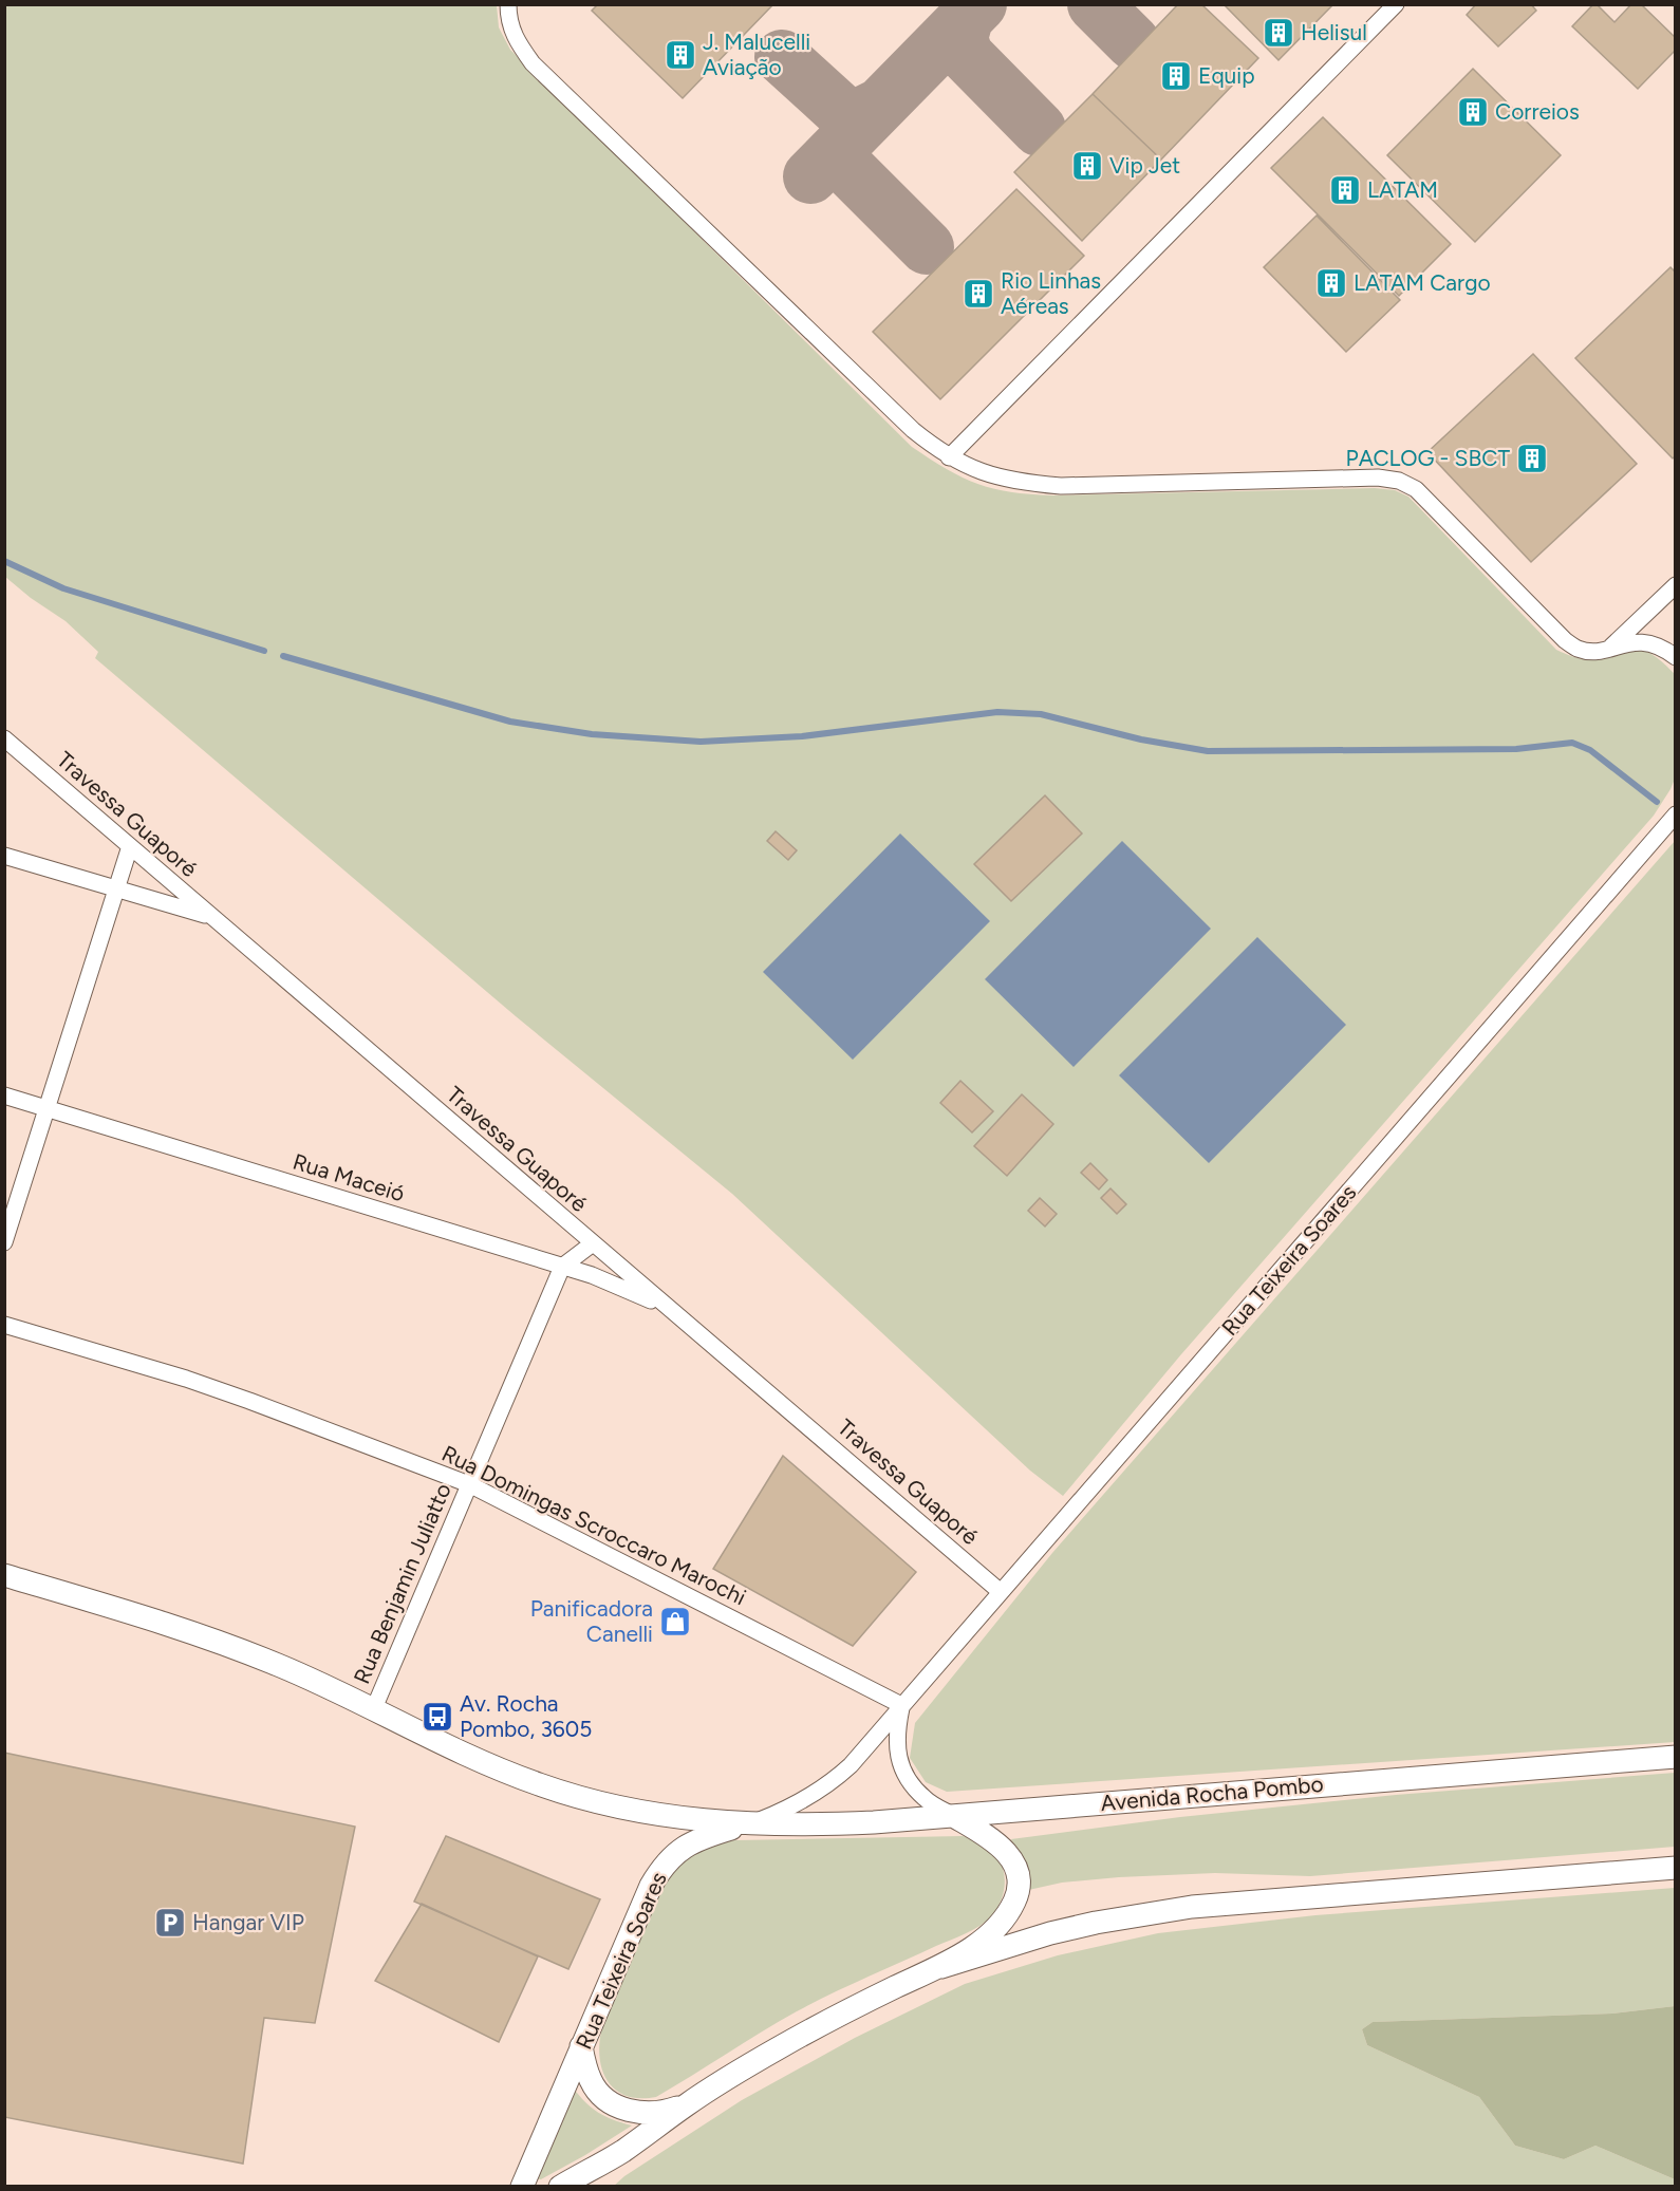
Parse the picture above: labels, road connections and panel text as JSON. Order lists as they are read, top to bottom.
{
  "streets": {
    "main road": ["Rua Teixeira Soares", "Avenida Rocha Pombo"],
    "street": [
      "Travessa Guaporé",
      "Rua Maceió",
      "Rua Domingas Scroccaro Marochi",
      "Rua Benjamin Juliatto"
    ]
  },
  "crossings": [
    ["Travessa Guaporé", "Rua Maceió"],
    ["Travessa Guaporé", "Rua Teixeira Soares"],
    ["Travessa Guaporé", "Rua Benjamin Juliatto"],
    ["Rua Maceió", "Rua Benjamin Juliatto"],
    ["Rua Teixeira Soares", "Rua Domingas Scroccaro Marochi"],
    ["Rua Teixeira Soares", "Avenida Rocha Pombo"],
    ["Rua Domingas Scroccaro Marochi", "Rua Benjamin Juliatto"]
  ],
  "places": {
    "building": [
      "Helisul",
      "J. Malucelli Aviação",
      "Equip",
      "Correios",
      "Vip Jet",
      "LATAM",
      "LATAM Cargo",
      "Rio Linhas Aéreas",
      "PACLOG - SBCT"
    ],
    "shop": ["Panificadora Canelli"],
    "bus stop": ["Av. Rocha Pombo, 3605"],
    "parking": ["Hangar VIP"]
  }
}
